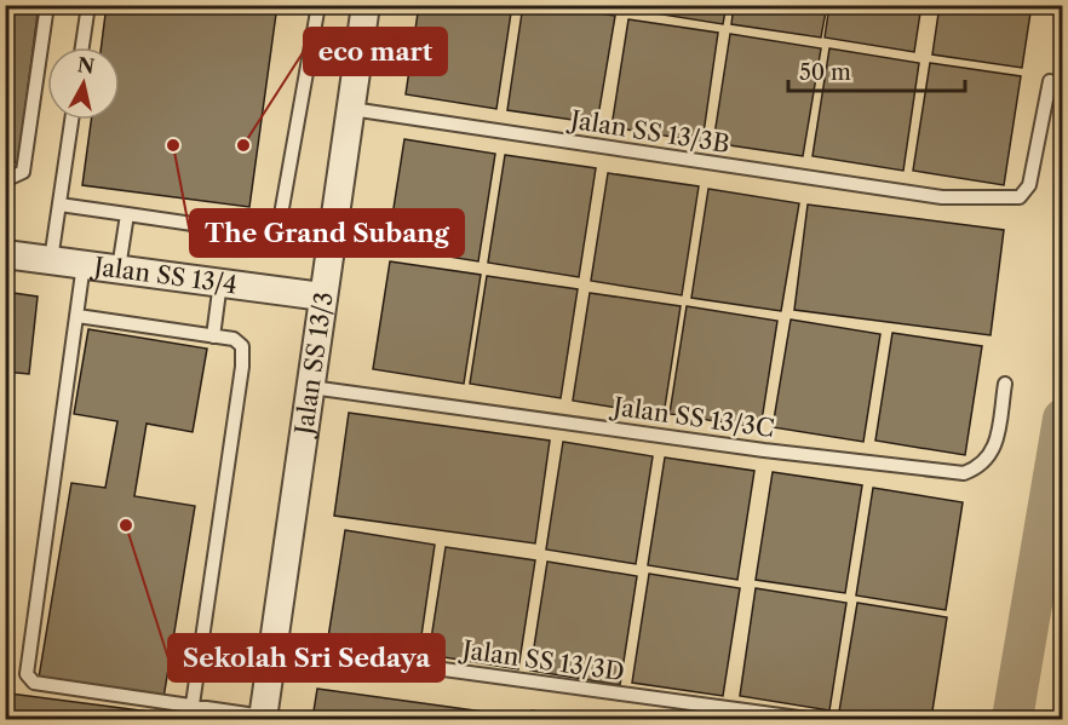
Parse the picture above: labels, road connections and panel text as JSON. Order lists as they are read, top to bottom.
{
  "streets": {
    "street": ["Jalan SS 13/4", "Jalan SS 13/3"],
    "lane": ["Jalan SS 13/3B", "Jalan SS 13/3C", "Jalan SS 13/3D"]
  },
  "crossings": [
    ["Jalan SS 13/3B", "Jalan SS 13/3"],
    ["Jalan SS 13/4", "Jalan SS 13/3"],
    ["Jalan SS 13/3", "Jalan SS 13/3C"],
    ["Jalan SS 13/3", "Jalan SS 13/3D"]
  ],
  "places": ["The Grand Subang", "eco mart", "Sekolah Sri Sedaya"],
  "scale_bar": "50 m",
  "north": "top"
}
